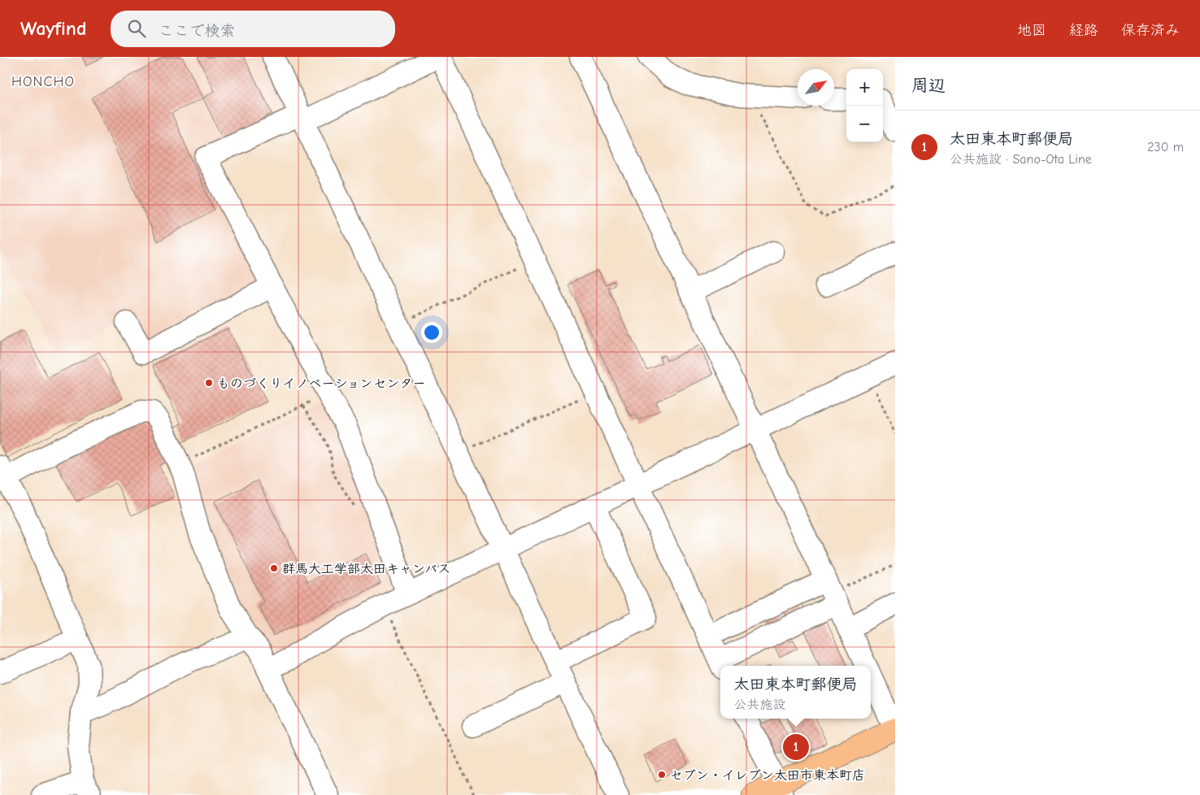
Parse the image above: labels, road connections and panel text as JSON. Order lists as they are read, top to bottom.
{
  "districts": ["HONCHO"],
  "places": ["ものづくりイノベーションセンター", "群馬大工学部太田キャンパス", "セブン・イレブン太田市東本町店"],
  "north": "top right",
  "page": {
    "header": "Wayfind",
    "search": "ここで検索",
    "nav": ["地図", "経路", "保存済み"],
    "heading": "周辺",
    "map_buttons": ["+", "−"],
    "list": [
      {
        "mark": "1",
        "name": "太田東本町郵便局",
        "note": "公共施設 · Sano-Ota Line",
        "value": "230 m"
      }
    ],
    "popup": ["太田東本町郵便局", "公共施設"],
    "pins": "1"
  }
}
